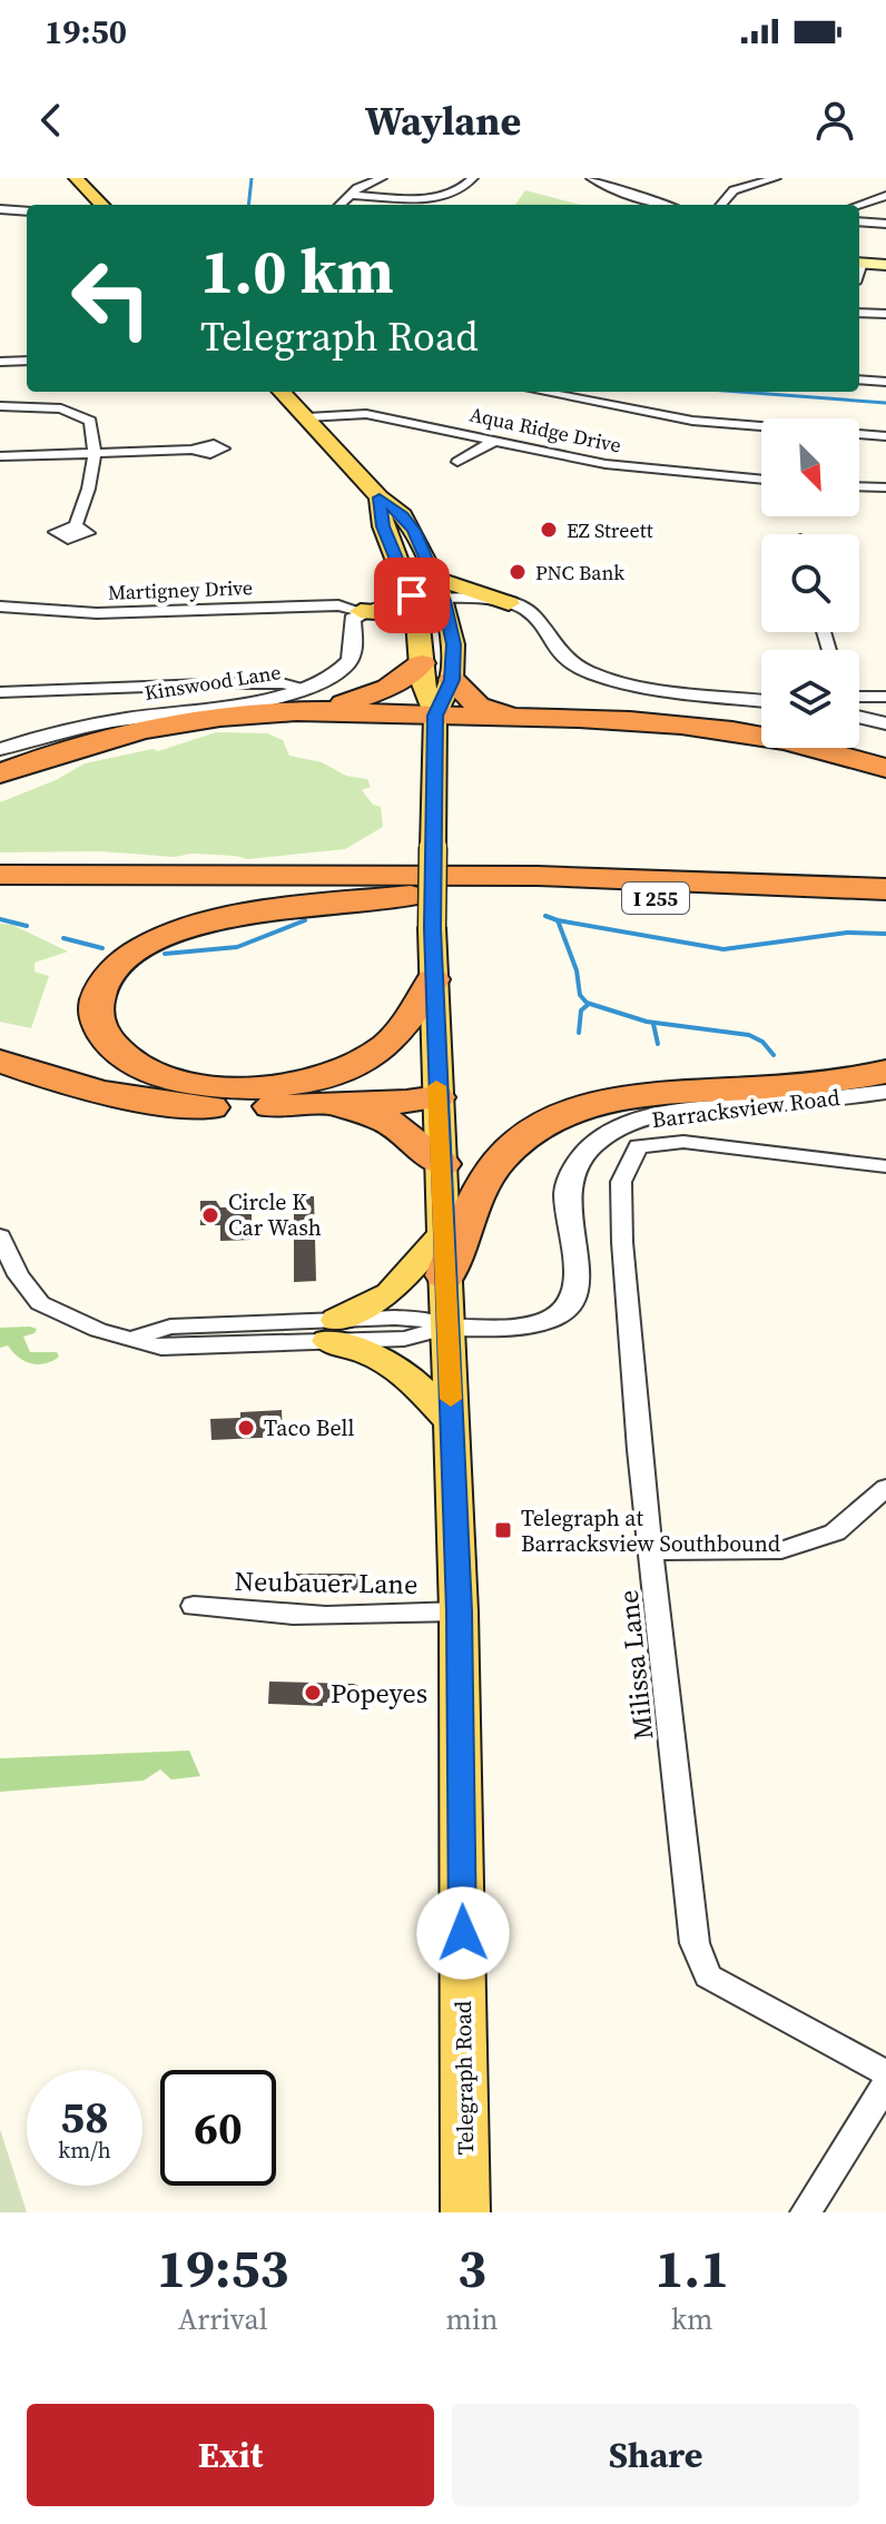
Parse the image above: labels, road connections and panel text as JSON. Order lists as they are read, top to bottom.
{
  "streets": {
    "highway": ["I 255"],
    "main road": ["Telegraph Road"],
    "street": [
      "Aqua Ridge Drive",
      "Martigney Drive",
      "Kinswood Lane",
      "Barracksview Road",
      "Neubauer Lane",
      "Milissa Lane"
    ]
  },
  "crossings": [
    ["Aqua Ridge Drive", "Telegraph Road"],
    ["Martigney Drive", "Kinswood Lane"],
    ["Barracksview Road", "Telegraph Road"],
    ["Neubauer Lane", "Telegraph Road"]
  ],
  "places": {
    "other": [
      "EZ Streett",
      "PNC Bank",
      "Circle K Car Wash",
      "Taco Bell",
      "Popeyes"
    ],
    "transit": ["Telegraph at Barracksview Southbound"]
  },
  "north": "bottom right",
  "page": {
    "status": "19:50",
    "header": "Waylane",
    "turn": ["1.0 km", "Telegraph Road"],
    "speed": "58 km/h",
    "limit": "60",
    "eta": [
      "19:53",
      "Arrival",
      "3",
      "min",
      "1.1",
      "km"
    ],
    "buttons": ["Exit", "Share"]
  }
}
